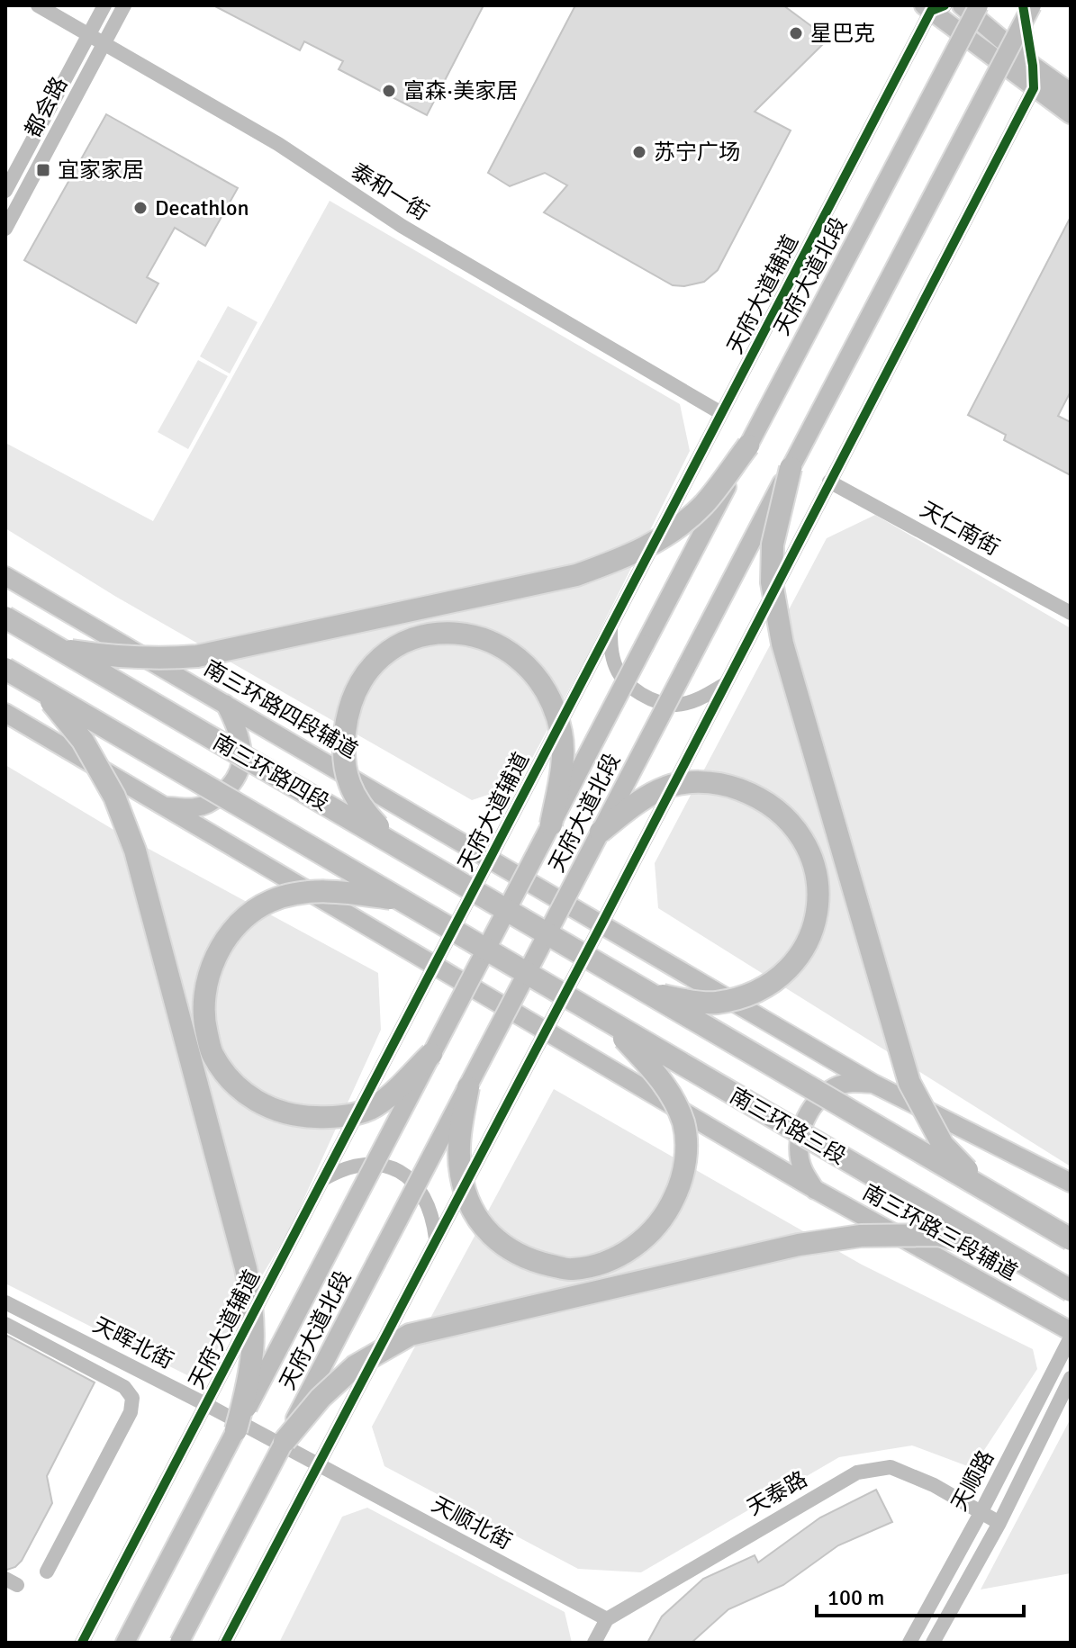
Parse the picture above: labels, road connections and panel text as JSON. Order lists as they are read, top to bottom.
{
  "streets": {
    "highway": ["南三环路四段", "南三环路三段"],
    "main road": ["天府大道北段", "南三环路四段辅道", "南三环路三段辅道"],
    "street": [
      "都会路",
      "泰和一街",
      "天府大道辅道",
      "天仁南街",
      "天晖北街",
      "天顺路",
      "天泰路",
      "天顺北街"
    ]
  },
  "crossings": [
    ["都会路", "泰和一街"],
    ["泰和一街", "天府大道辅道"],
    ["天府大道辅道", "南三环路四段辅道"],
    ["天府大道辅道", "南三环路三段辅道"],
    ["天府大道辅道", "天晖北街"],
    ["南三环路四段", "南三环路三段"],
    ["天晖北街", "天顺北街"],
    ["天顺路", "天泰路"],
    ["天泰路", "天顺北街"]
  ],
  "places": {
    "other": [
      "星巴克",
      "富森·美家居",
      "苏宁广场",
      "Decathlon"
    ],
    "transit": ["宜家家居"]
  },
  "scale_bar": "100 m"
}
